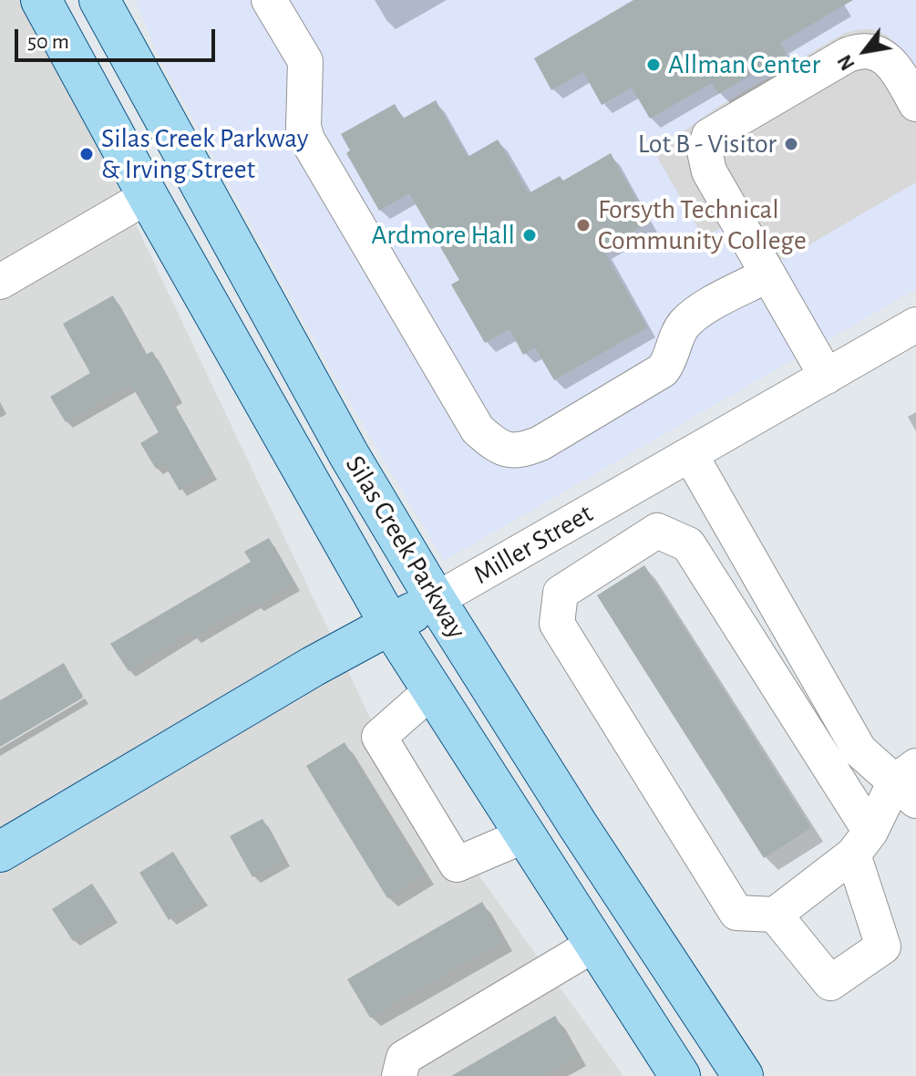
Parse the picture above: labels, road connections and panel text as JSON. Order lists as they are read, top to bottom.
{
  "streets": {
    "main road": ["Miller Street", "Silas Creek Parkway"]
  },
  "crossings": [
    ["Miller Street", "Silas Creek Parkway"]
  ],
  "places": [
    "Allman Center",
    "Lot B - Visitor",
    "Silas Creek Parkway & Irving Street",
    "Forsyth Technical Community College",
    "Ardmore Hall"
  ],
  "scale_bar": "50 m",
  "north": "bottom left"
}
